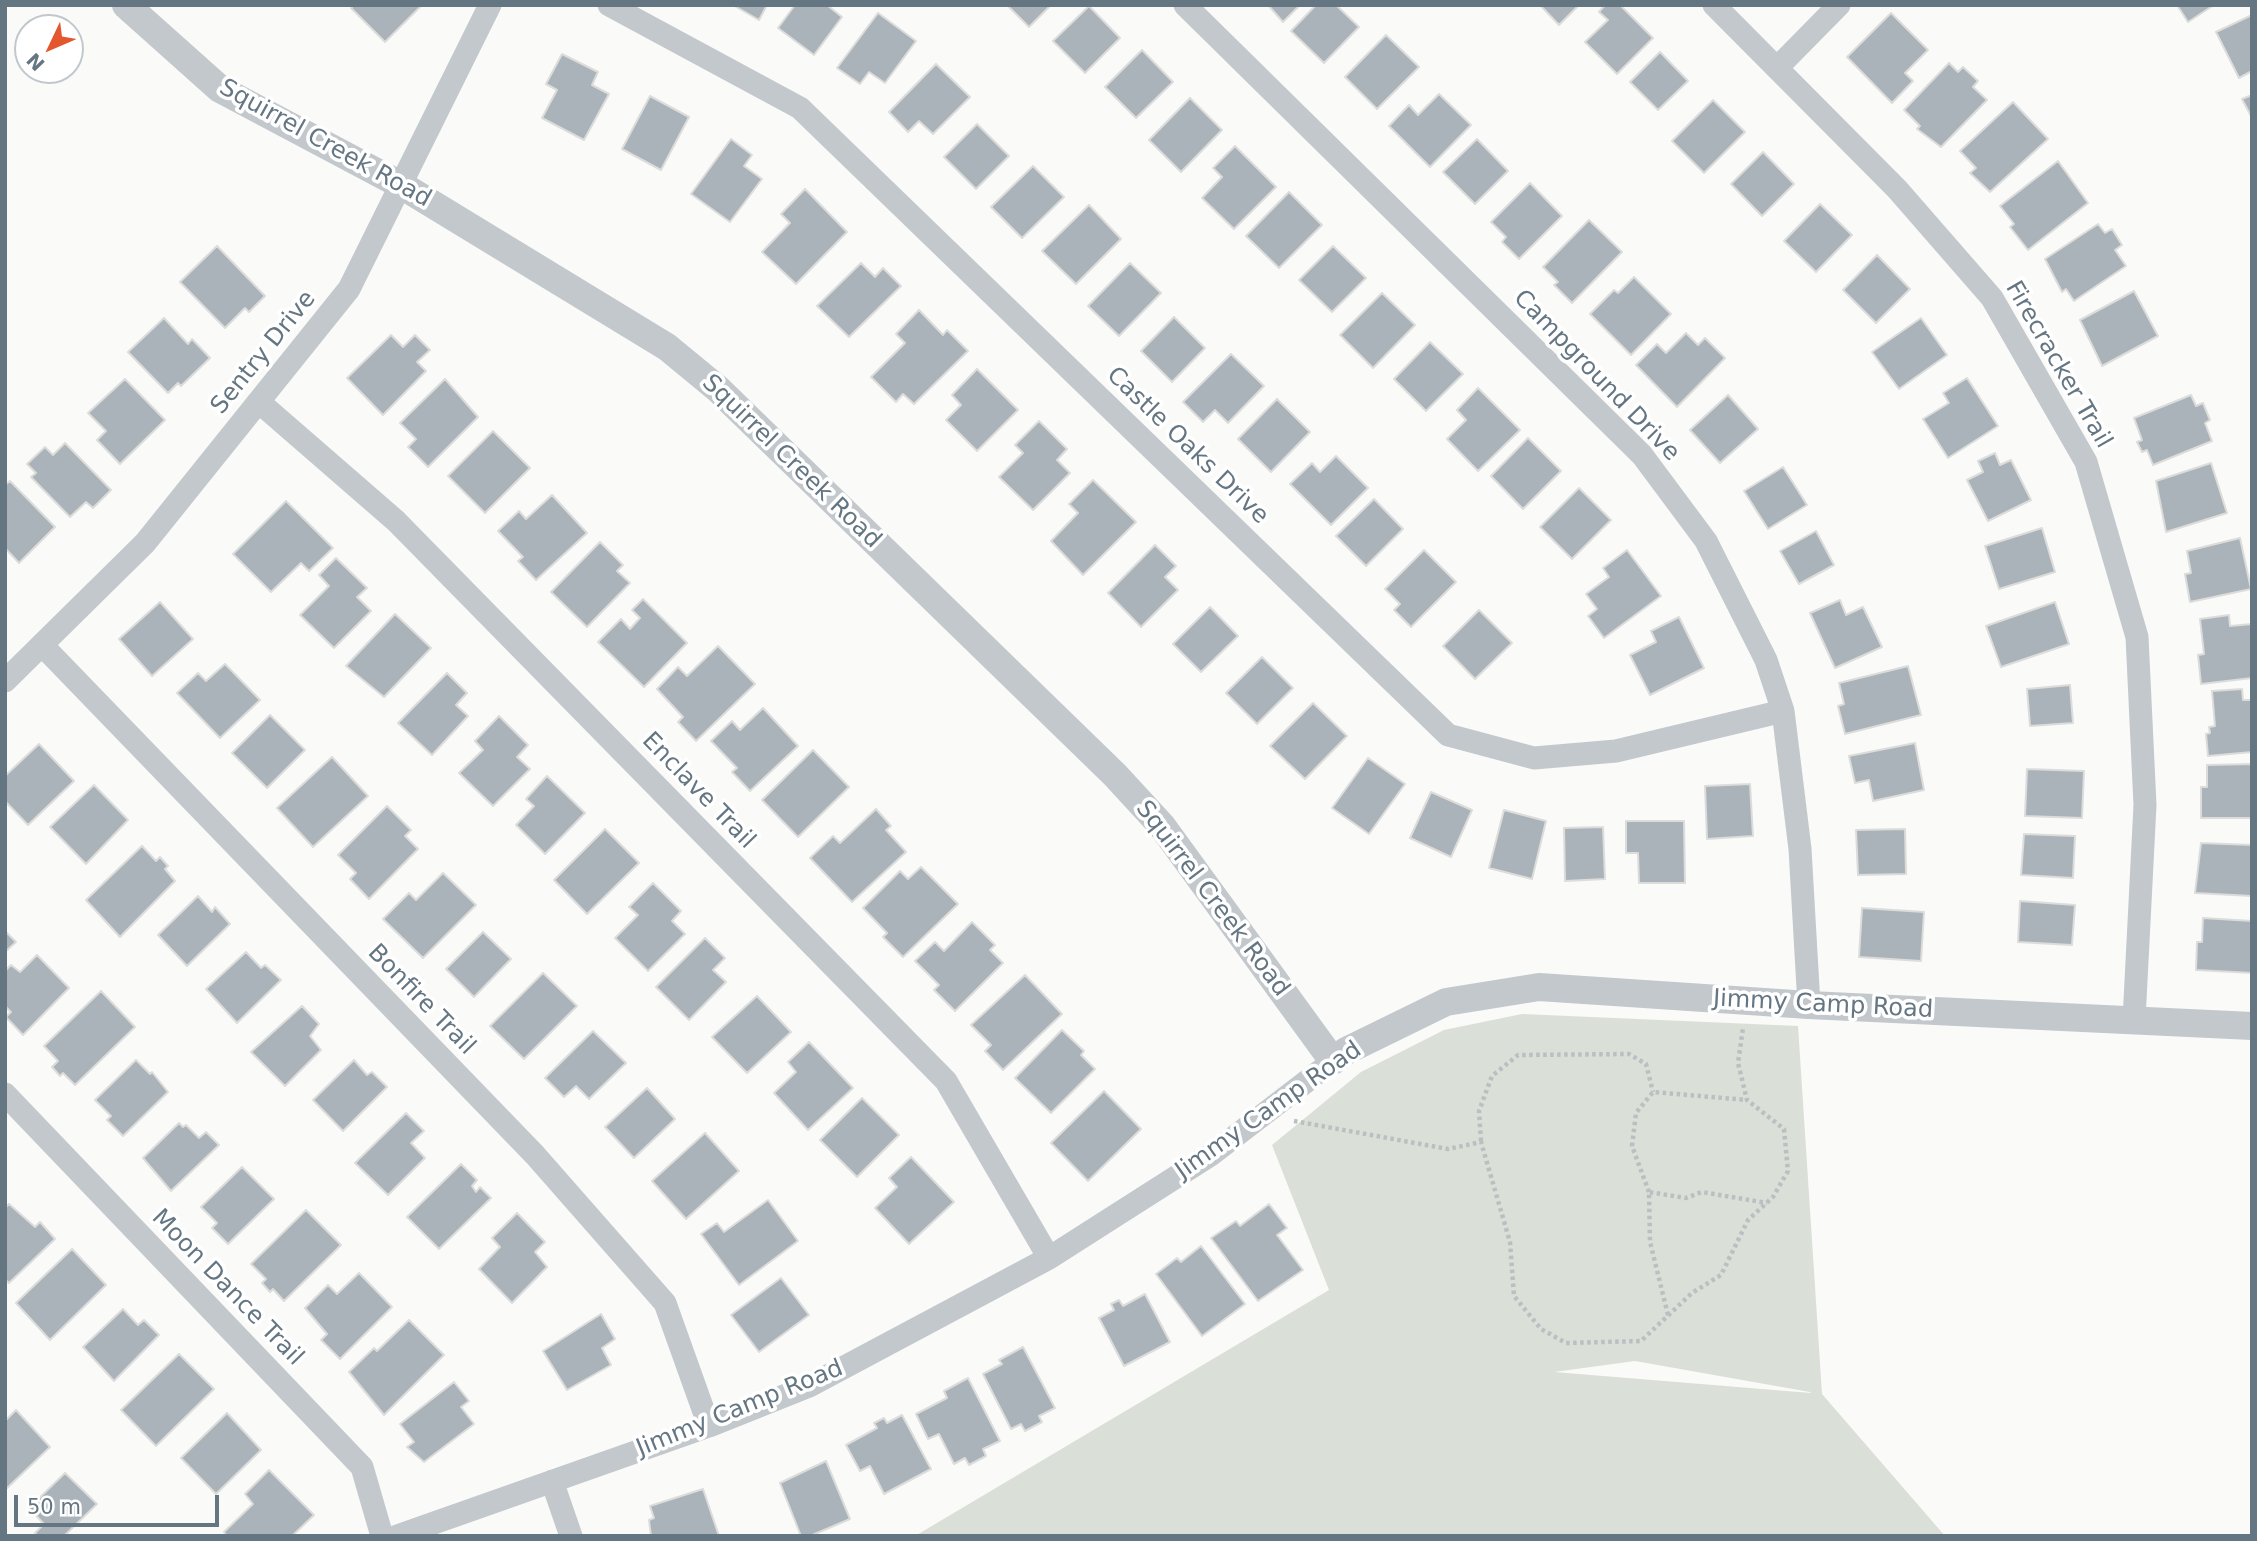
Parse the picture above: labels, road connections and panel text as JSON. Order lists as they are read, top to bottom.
{
  "streets": {
    "street": [
      "Squirrel Creek Road",
      "Sentry Drive",
      "Firecracker Trail",
      "Campground Drive",
      "Castle Oaks Drive",
      "Enclave Trail",
      "Bonfire Trail",
      "Jimmy Camp Road",
      "Moon Dance Trail"
    ]
  },
  "crossings": [
    ["Squirrel Creek Road", "Sentry Drive"],
    ["Squirrel Creek Road", "Jimmy Camp Road"],
    ["Sentry Drive", "Enclave Trail"],
    ["Sentry Drive", "Bonfire Trail"],
    ["Firecracker Trail", "Jimmy Camp Road"],
    ["Campground Drive", "Castle Oaks Drive"],
    ["Campground Drive", "Jimmy Camp Road"],
    ["Enclave Trail", "Jimmy Camp Road"],
    ["Bonfire Trail", "Jimmy Camp Road"]
  ],
  "scale_bar": "50 m",
  "north": "bottom left"
}
